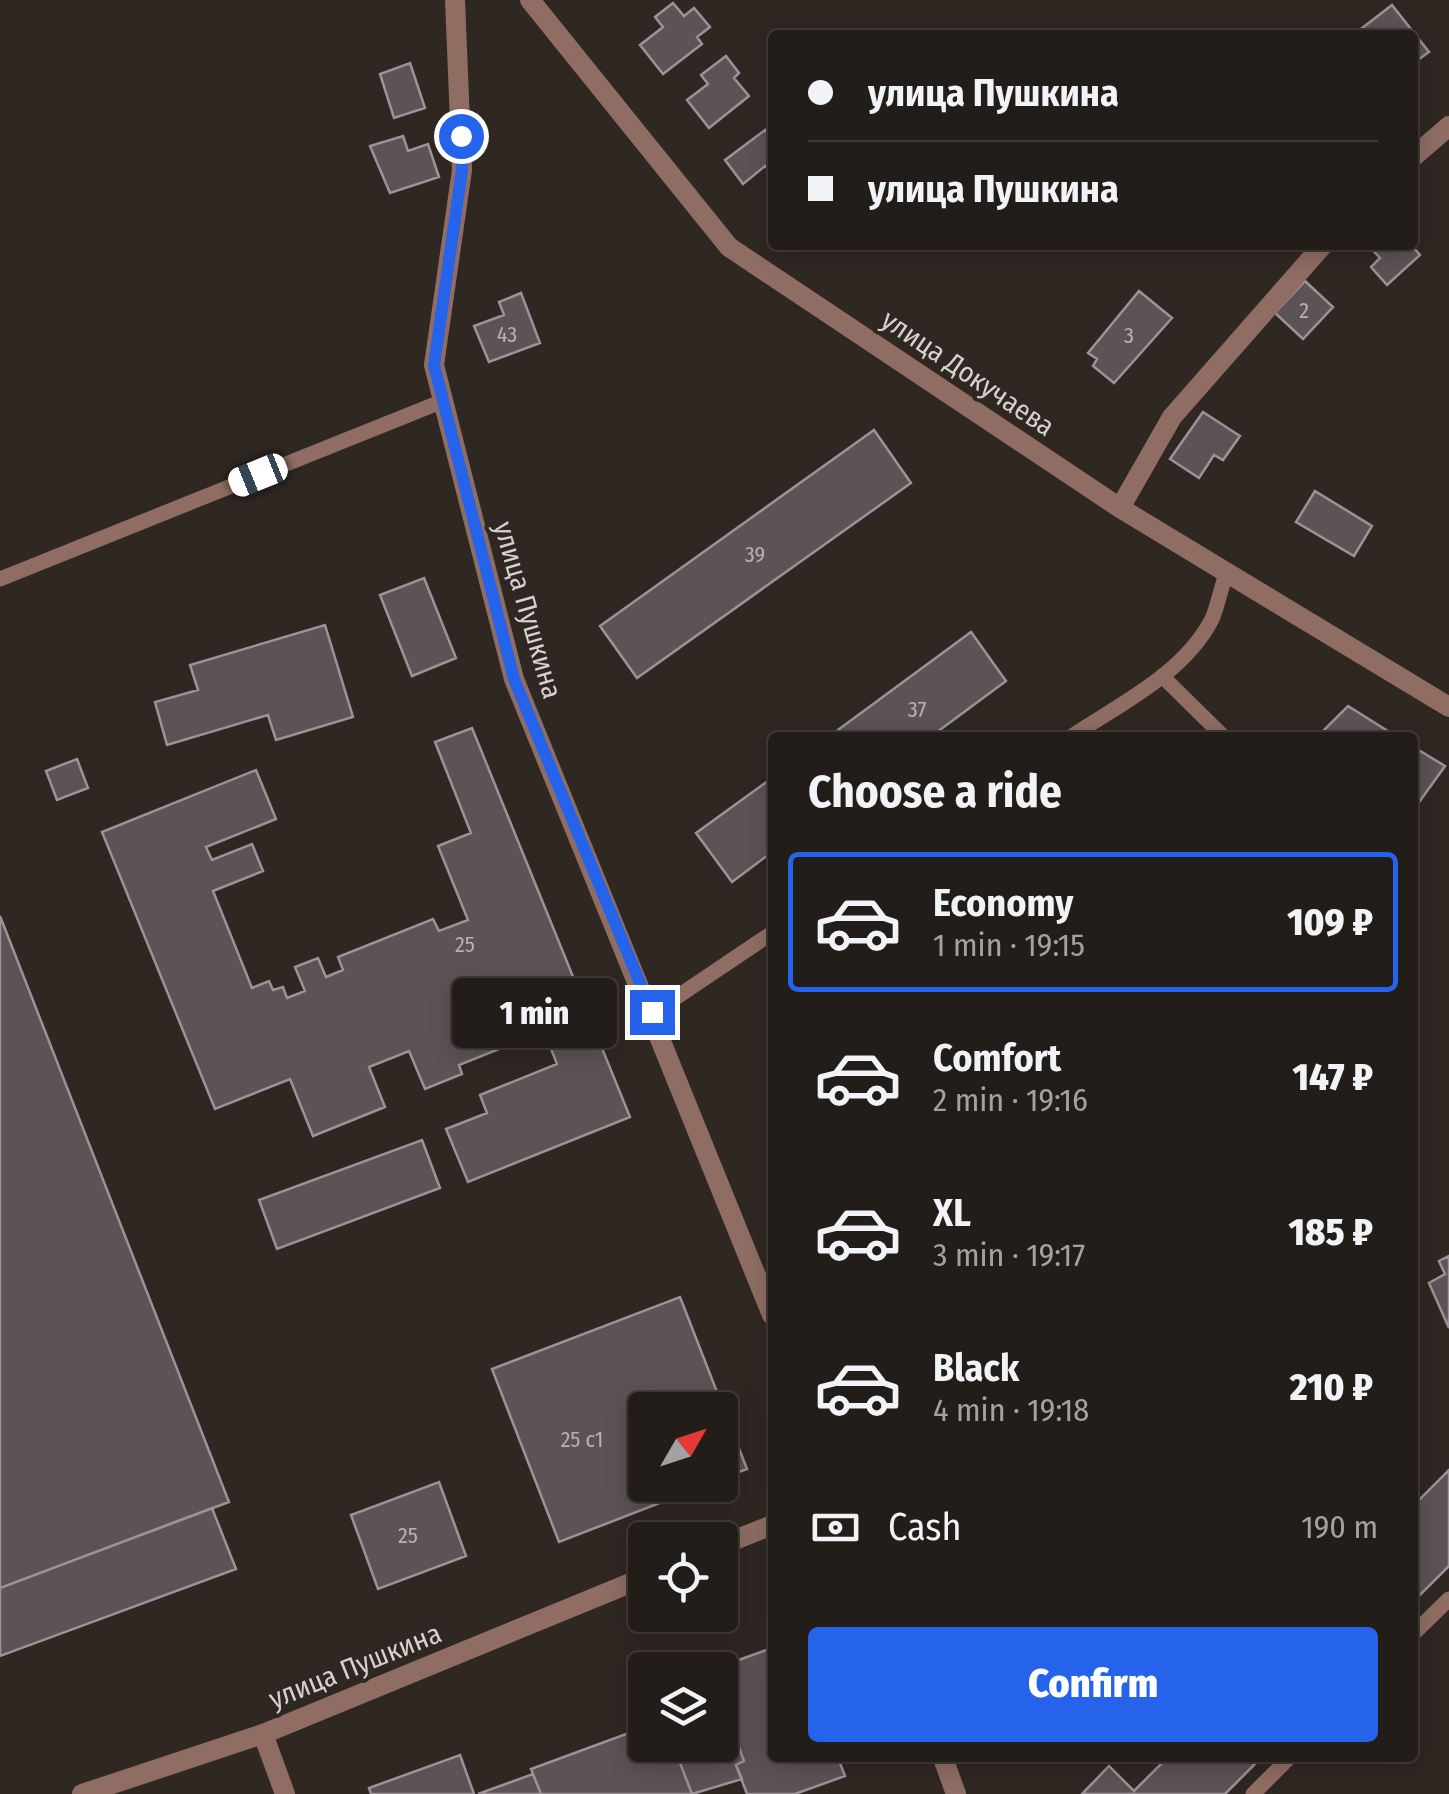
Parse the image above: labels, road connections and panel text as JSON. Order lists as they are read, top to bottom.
{
  "streets": {
    "street": ["улица Докучаева", "улица Пушкина"]
  },
  "house_numbers": [
    "2",
    "43",
    "3",
    "39",
    "37",
    "25",
    "25 с1",
    "25"
  ],
  "north": "top right",
  "page": {
    "banner": ["улица Пушкина", "улица Пушкина"],
    "heading": "Choose a ride",
    "list": [
      {
        "name": "Economy",
        "note": "1 min · 19:15",
        "value": "109 ₽"
      },
      {
        "name": "Comfort",
        "note": "2 min · 19:16",
        "value": "147 ₽"
      },
      {
        "name": "XL",
        "note": "3 min · 19:17",
        "value": "185 ₽"
      },
      {
        "name": "Black",
        "note": "4 min · 19:18",
        "value": "210 ₽"
      }
    ],
    "bubble": "1 min",
    "pay": ["Cash", "190 m"],
    "buttons": "Confirm"
  }
}
